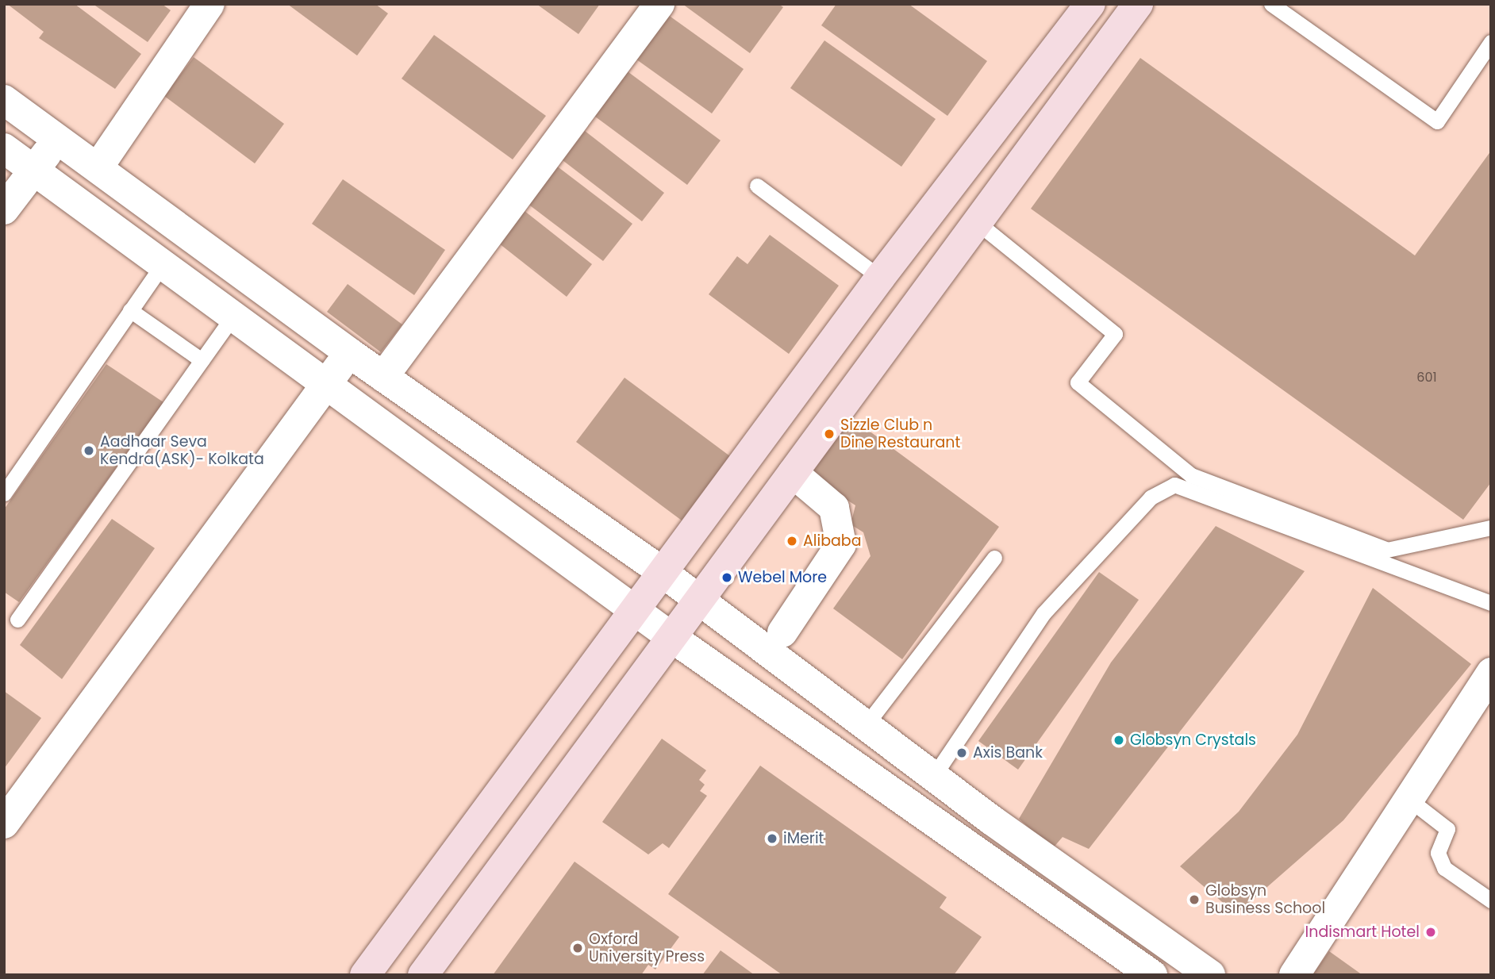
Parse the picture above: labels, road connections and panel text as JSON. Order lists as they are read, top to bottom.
{
  "places": [
    "Sizzle Club n Dine Restaurant",
    "Aadhaar Seva Kendra(ASK)- Kolkata",
    "Alibaba",
    "Webel More",
    "Globsyn Crystals",
    "Axis Bank",
    "iMerit",
    "Globsyn Business School",
    "Indismart Hotel",
    "Oxford University Press"
  ],
  "house_numbers": ["601"]
}
